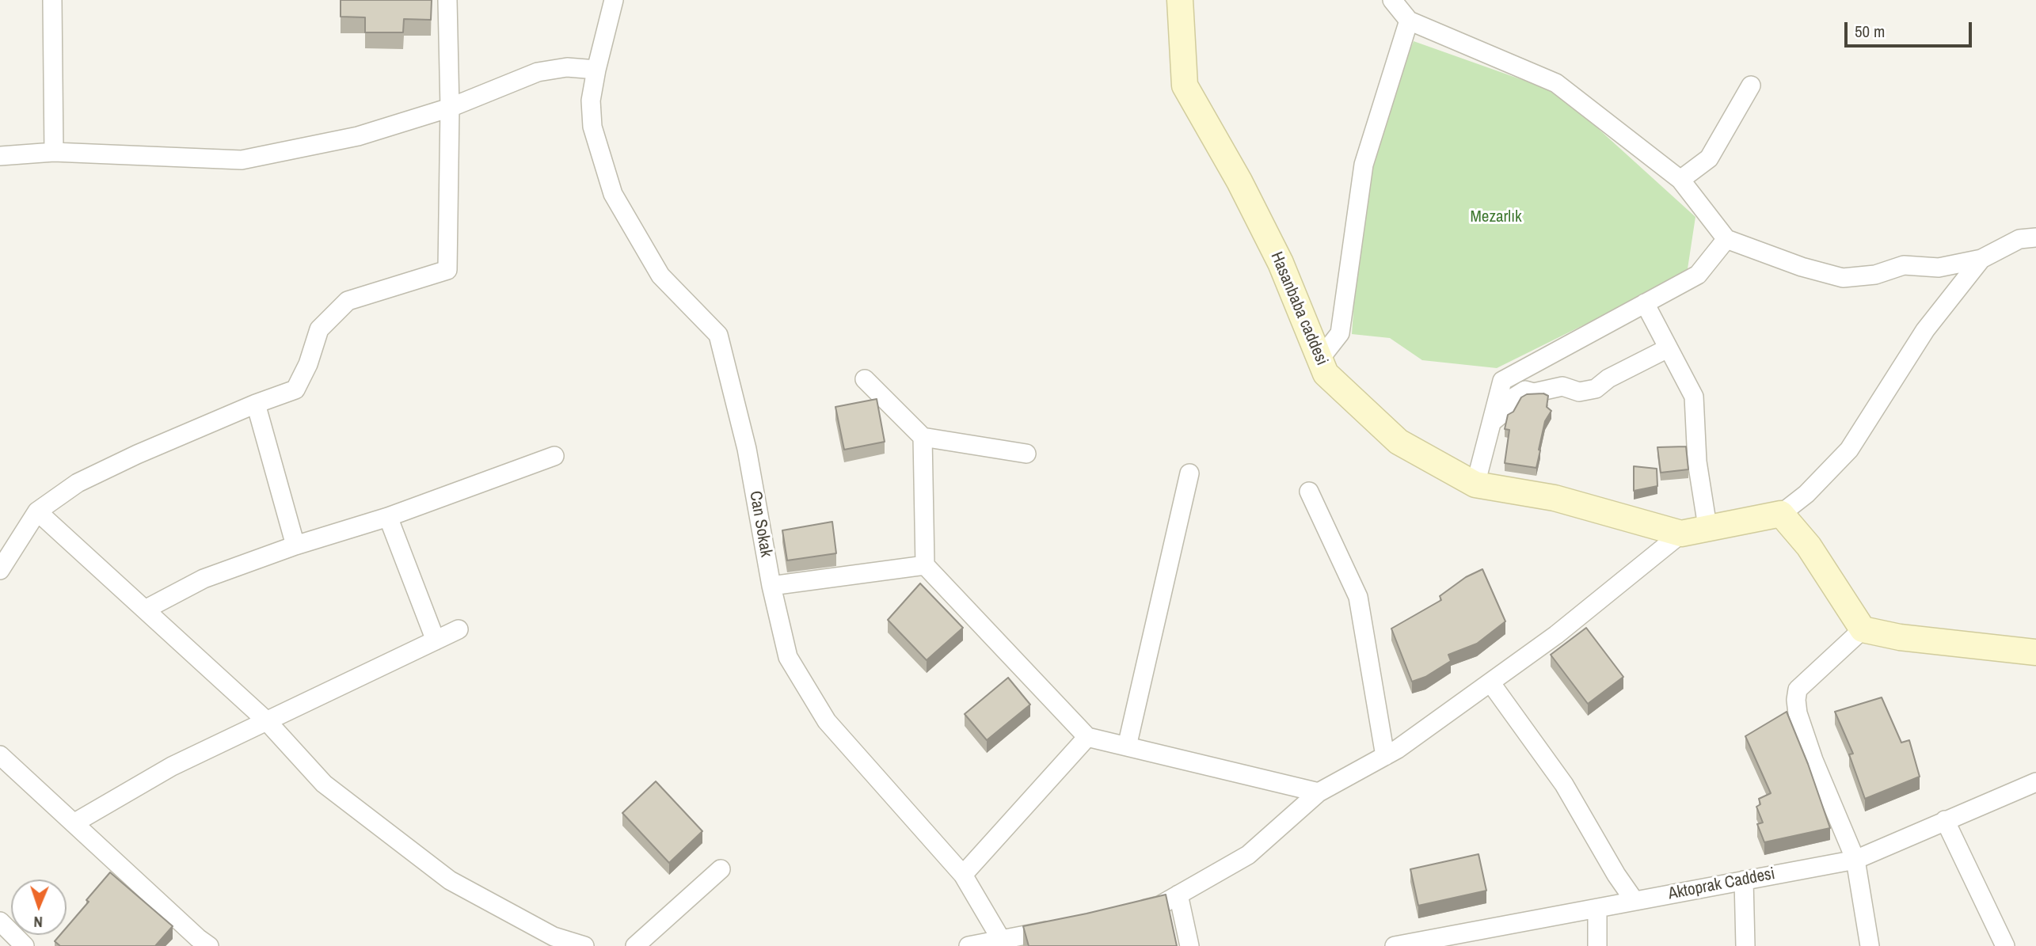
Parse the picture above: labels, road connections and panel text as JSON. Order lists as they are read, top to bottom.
{
  "streets": {
    "street": ["Hasanbaba caddesi", "Can Sokak", "Aktoprak Caddesi"]
  },
  "parks": ["Mezarlık"],
  "scale_bar": "50 m",
  "north": "bottom"
}
